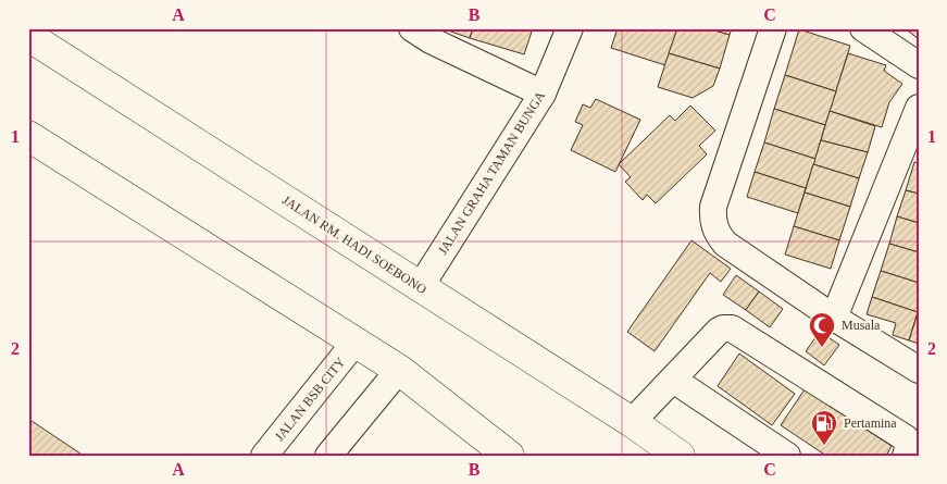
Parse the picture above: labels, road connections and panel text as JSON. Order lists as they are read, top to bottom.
{
  "streets": {
    "main road": ["JALAN RM. HADI SOEBONO"],
    "street": ["JALAN GRAHA TAMAN BUNGA", "JALAN BSB CITY"]
  },
  "crossings": [
    ["JALAN GRAHA TAMAN BUNGA", "JALAN RM. HADI SOEBONO"]
  ],
  "places": {
    "mosque": ["Musala"],
    "fuel station": ["Pertamina"]
  },
  "grid": {
    "columns": ["A", "B", "C"],
    "rows": ["1", "2"]
  }
}
